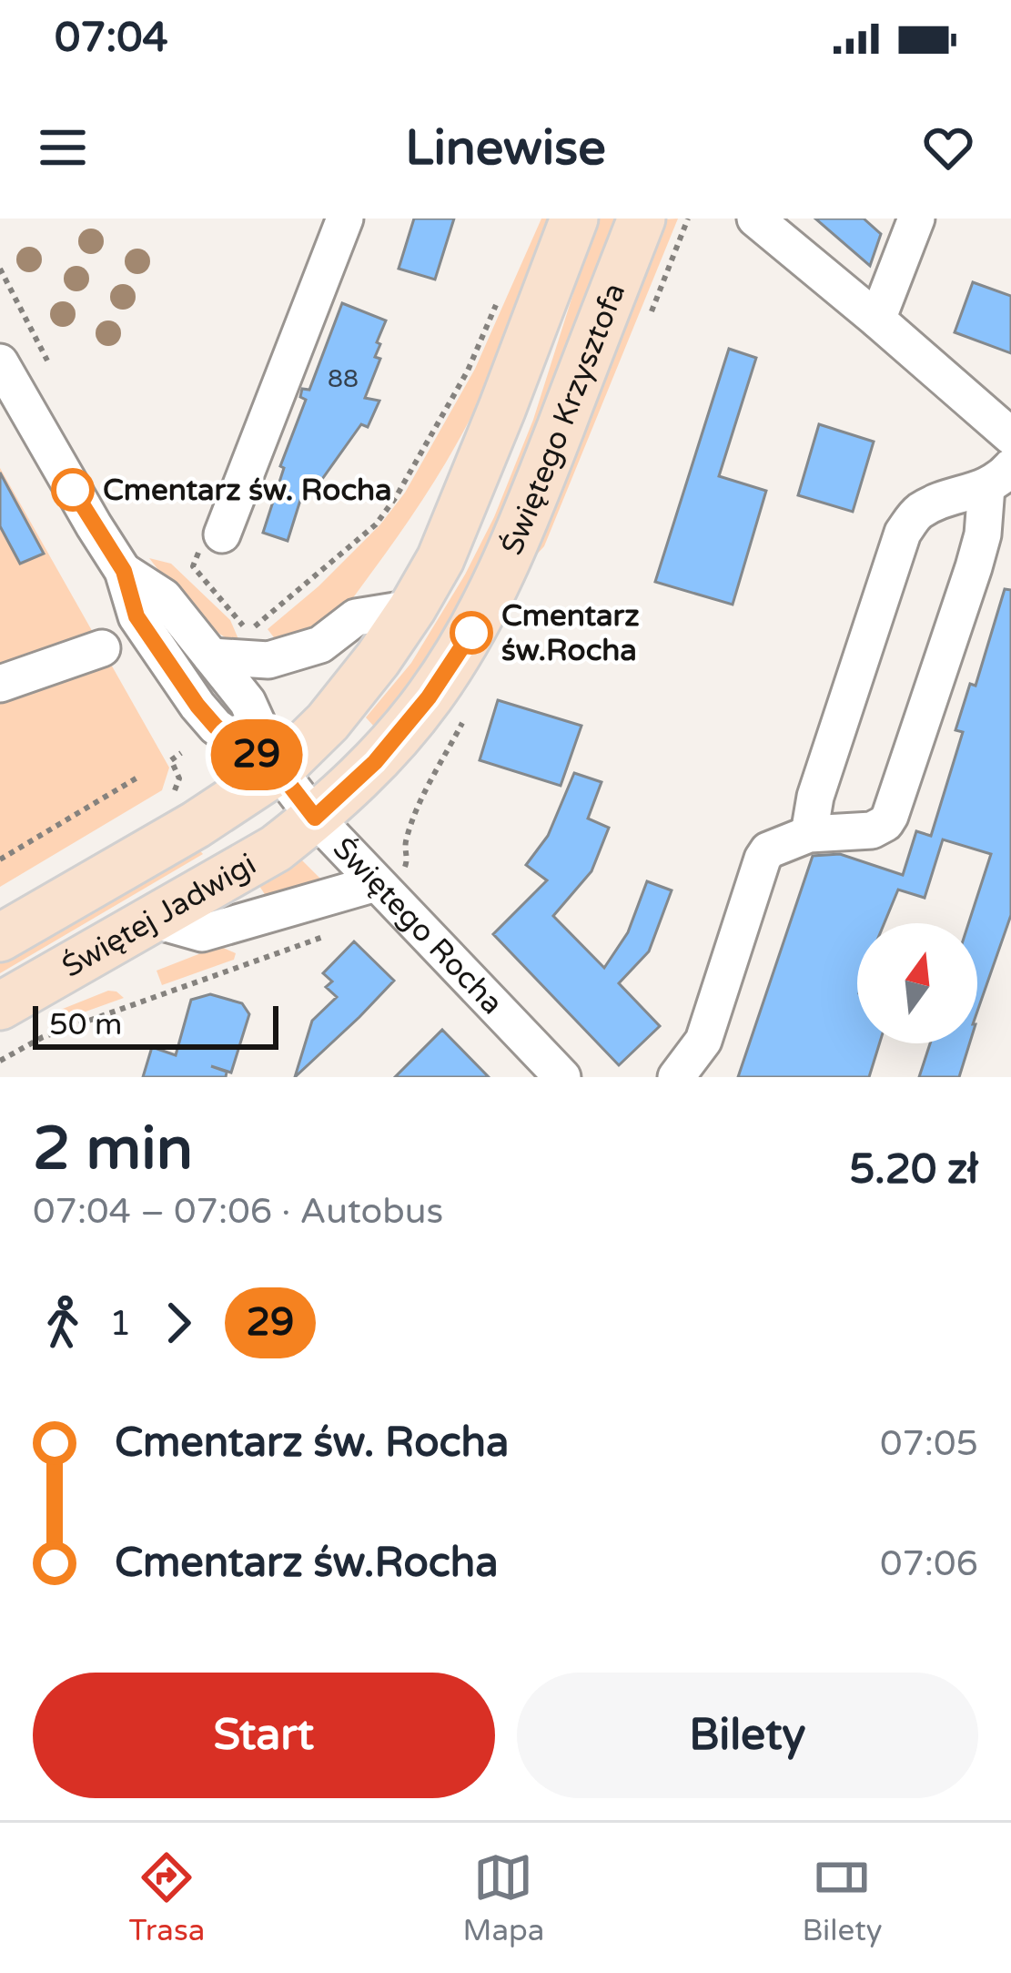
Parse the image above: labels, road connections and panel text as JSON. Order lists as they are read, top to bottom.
{
  "streets": {
    "main road": ["Świętego Krzysztofa", "Świętej Jadwigi"],
    "street": ["Świętego Rocha"]
  },
  "crossings": [
    ["Świętego Krzysztofa", "Świętej Jadwigi"],
    ["Świętego Krzysztofa", "Świętego Rocha"],
    ["Świętej Jadwigi", "Świętego Rocha"]
  ],
  "places": ["Cmentarz św. Rocha", "Cmentarz św.Rocha"],
  "lines": ["bus line 29"],
  "house_numbers": ["88"],
  "scale_bar": "50 m",
  "north": "top",
  "page": {
    "status": "07:04",
    "header": "Linewise",
    "on_map": "29",
    "scale": "50 m",
    "heading": ["2 min", "07:04 – 07:06 · Autobus", "5.20 zł"],
    "legs": ["1", "29"],
    "list": [
      {
        "name": "Cmentarz św. Rocha",
        "value": "07:05"
      },
      {
        "name": "Cmentarz św.Rocha",
        "value": "07:06"
      }
    ],
    "buttons": ["Start", "Bilety"],
    "tabs": ["Trasa", "Mapa", "Bilety"]
  }
}
